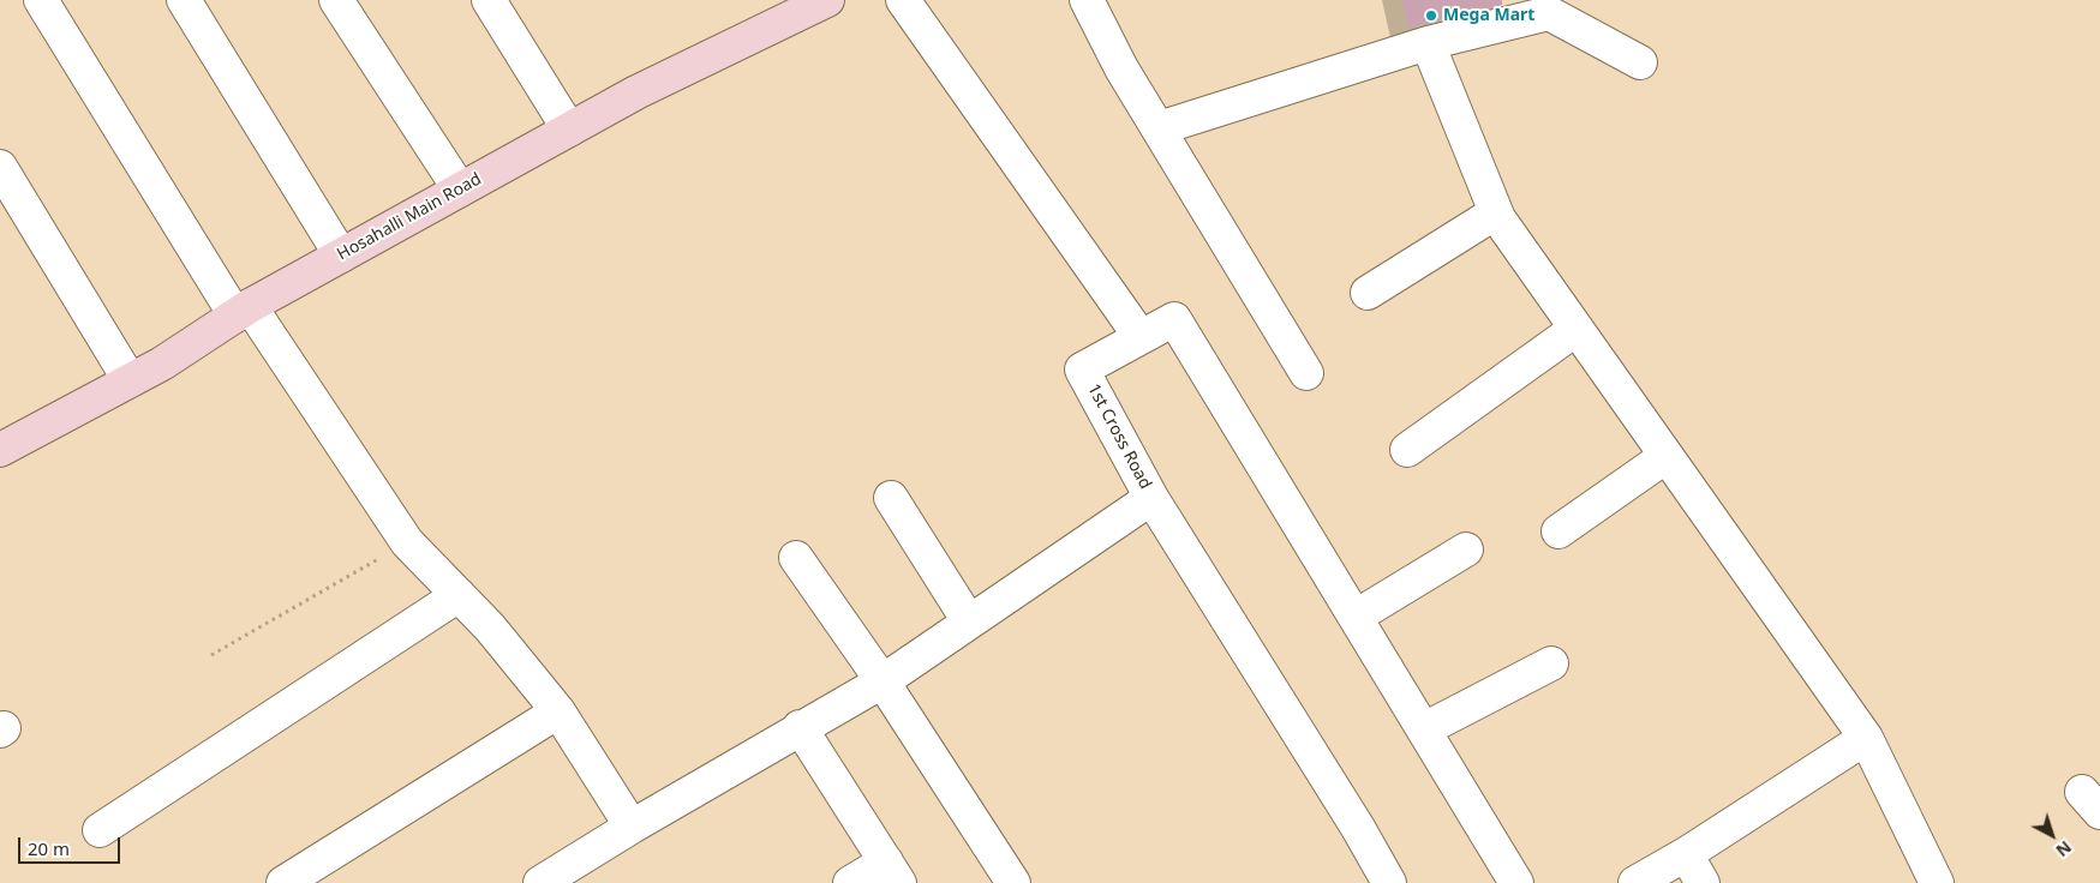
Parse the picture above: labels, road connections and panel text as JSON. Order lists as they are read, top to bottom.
{
  "streets": {
    "street": ["Hosahalli Main Road", "1st Cross Road"]
  },
  "places": ["Mega Mart"],
  "scale_bar": "20 m",
  "north": "bottom right"
}
